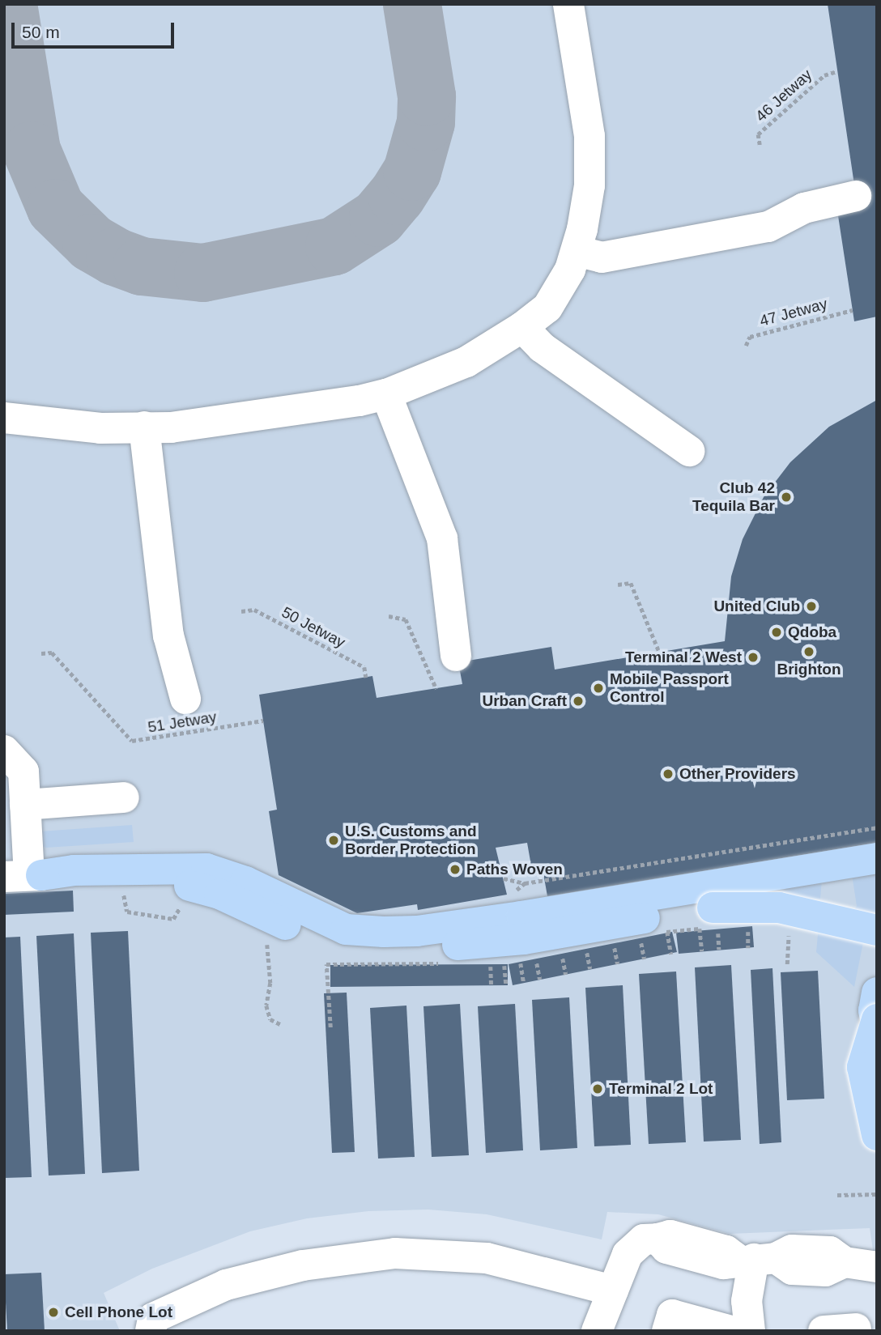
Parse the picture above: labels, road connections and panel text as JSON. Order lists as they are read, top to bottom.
{
  "streets": {
    "path": [
      "46 Jetway",
      "47 Jetway",
      "50 Jetway",
      "51 Jetway"
    ]
  },
  "places": [
    "Club 42 Tequila Bar",
    "United Club",
    "Qdoba",
    "Brighton",
    "Terminal 2 West",
    "Mobile Passport Control",
    "Urban Craft",
    "Other Providers",
    "U.S. Customs and Border Protection",
    "Paths Woven",
    "Terminal 2 Lot",
    "Cell Phone Lot"
  ],
  "scale_bar": "50 m"
}
